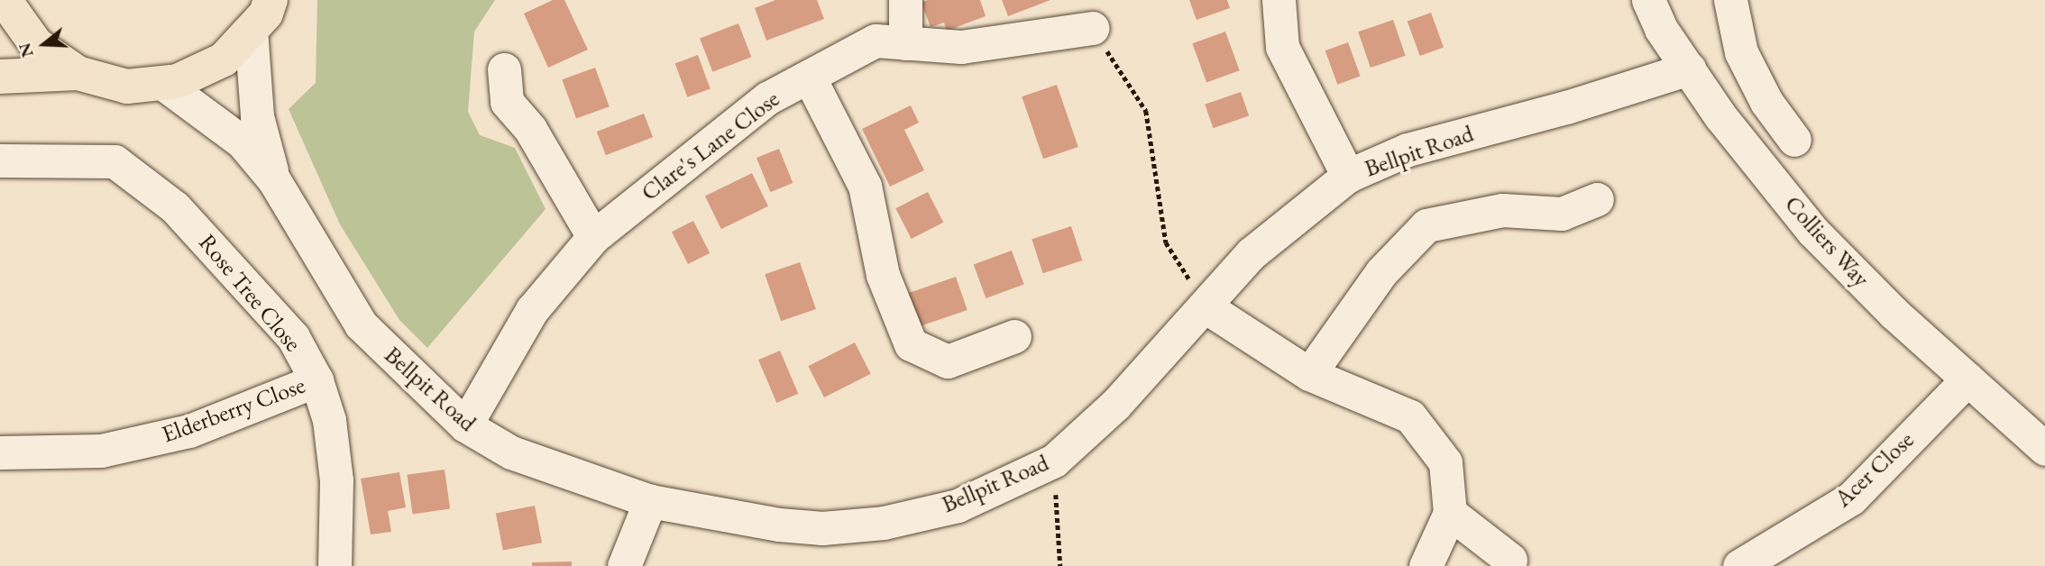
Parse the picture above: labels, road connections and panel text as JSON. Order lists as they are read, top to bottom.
{
  "streets": {
    "street": [
      "Clare's Lane Close",
      "Bellpit Road",
      "Colliers Way",
      "Rose Tree Close",
      "Elderberry Close",
      "Acer Close"
    ]
  },
  "crossings": [
    ["Clare's Lane Close", "Bellpit Road"],
    ["Bellpit Road", "Colliers Way"],
    ["Colliers Way", "Acer Close"],
    ["Rose Tree Close", "Elderberry Close"]
  ],
  "north": "left"
}
